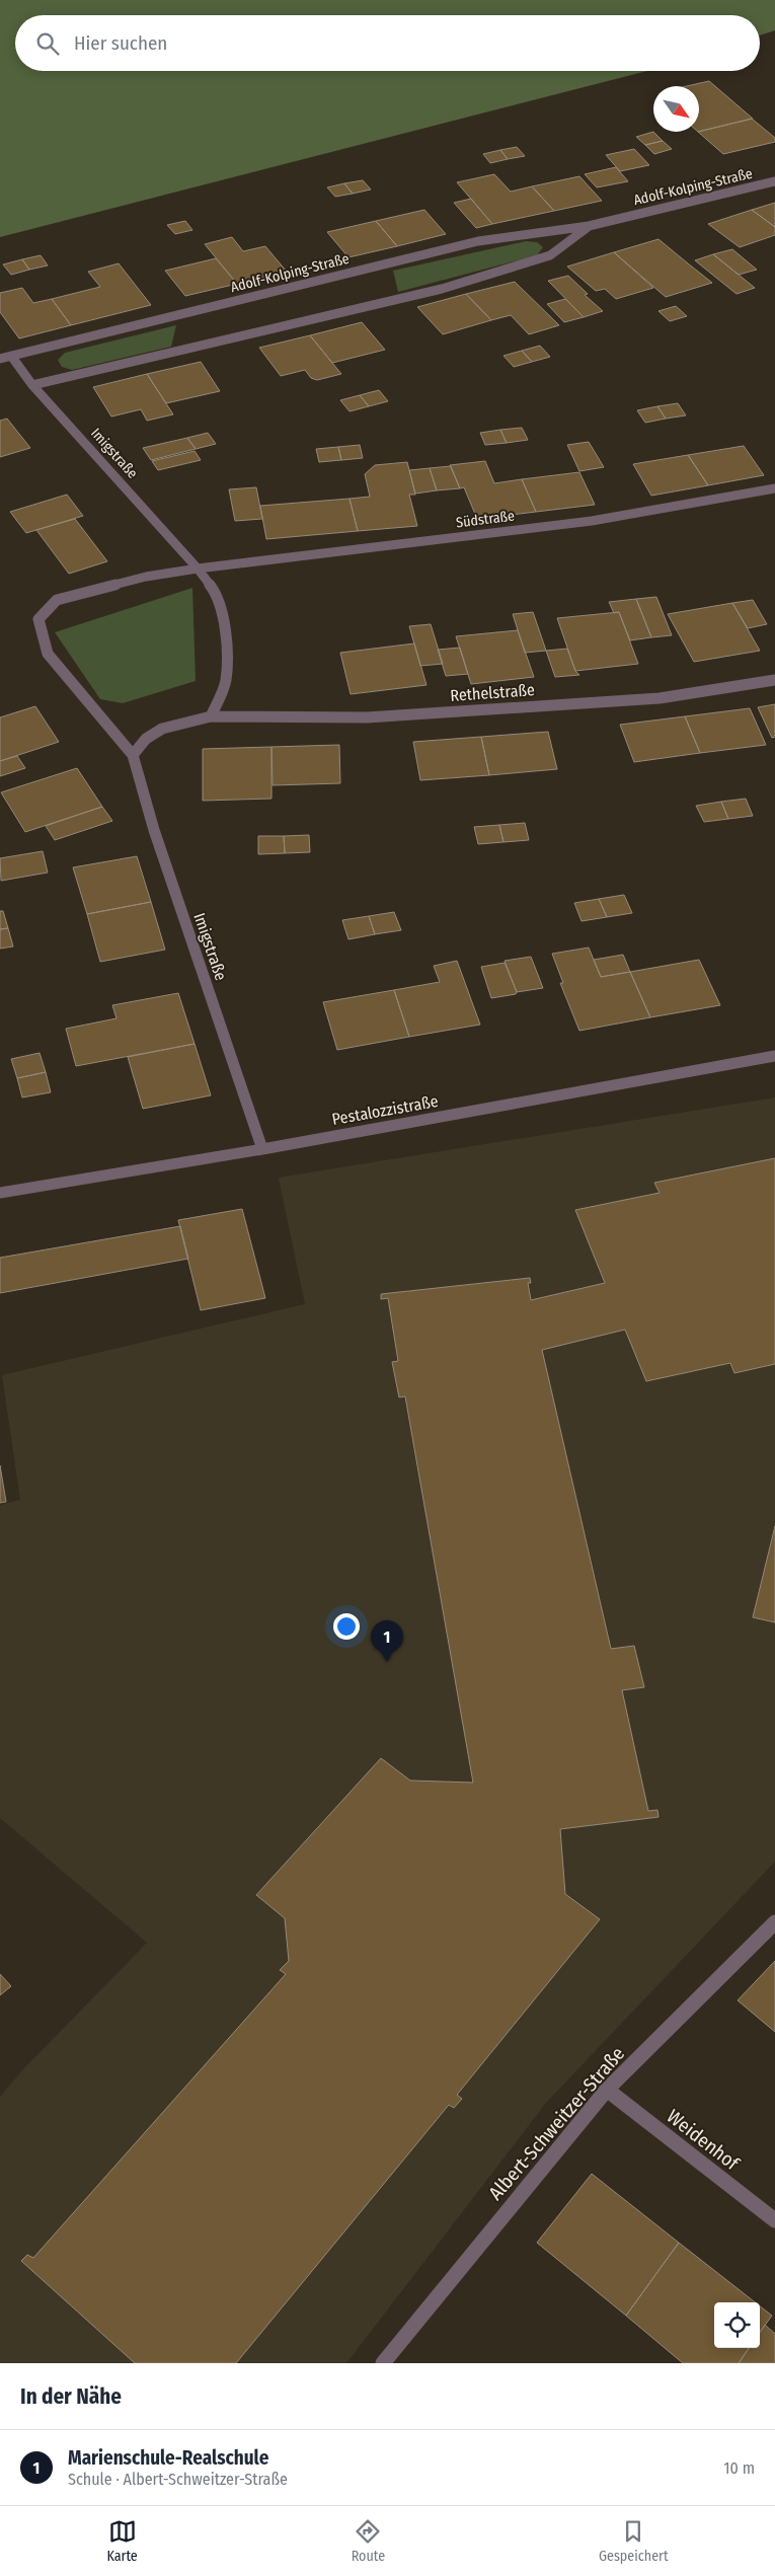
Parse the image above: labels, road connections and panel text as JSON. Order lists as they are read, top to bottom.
{
  "streets": {
    "street": [
      "Adolf-Kolping-Straße",
      "Imigstraße",
      "Südstraße",
      "Rethelstraße",
      "Pestalozzistraße",
      "Albert-Schweitzer-Straße",
      "Weidenhof"
    ]
  },
  "crossings": [
    ["Adolf-Kolping-Straße", "Imigstraße"],
    ["Imigstraße", "Südstraße"],
    ["Imigstraße", "Rethelstraße"],
    ["Imigstraße", "Pestalozzistraße"],
    ["Albert-Schweitzer-Straße", "Weidenhof"]
  ],
  "north": "bottom right",
  "page": {
    "search": "Hier suchen",
    "pins": "1",
    "heading": "In der Nähe",
    "list": [
      {
        "mark": "1",
        "name": "Marienschule-Realschule",
        "note": "Schule · Albert-Schweitzer-Straße",
        "value": "10 m"
      }
    ],
    "nav": ["Karte", "Route", "Gespeichert"]
  }
}
